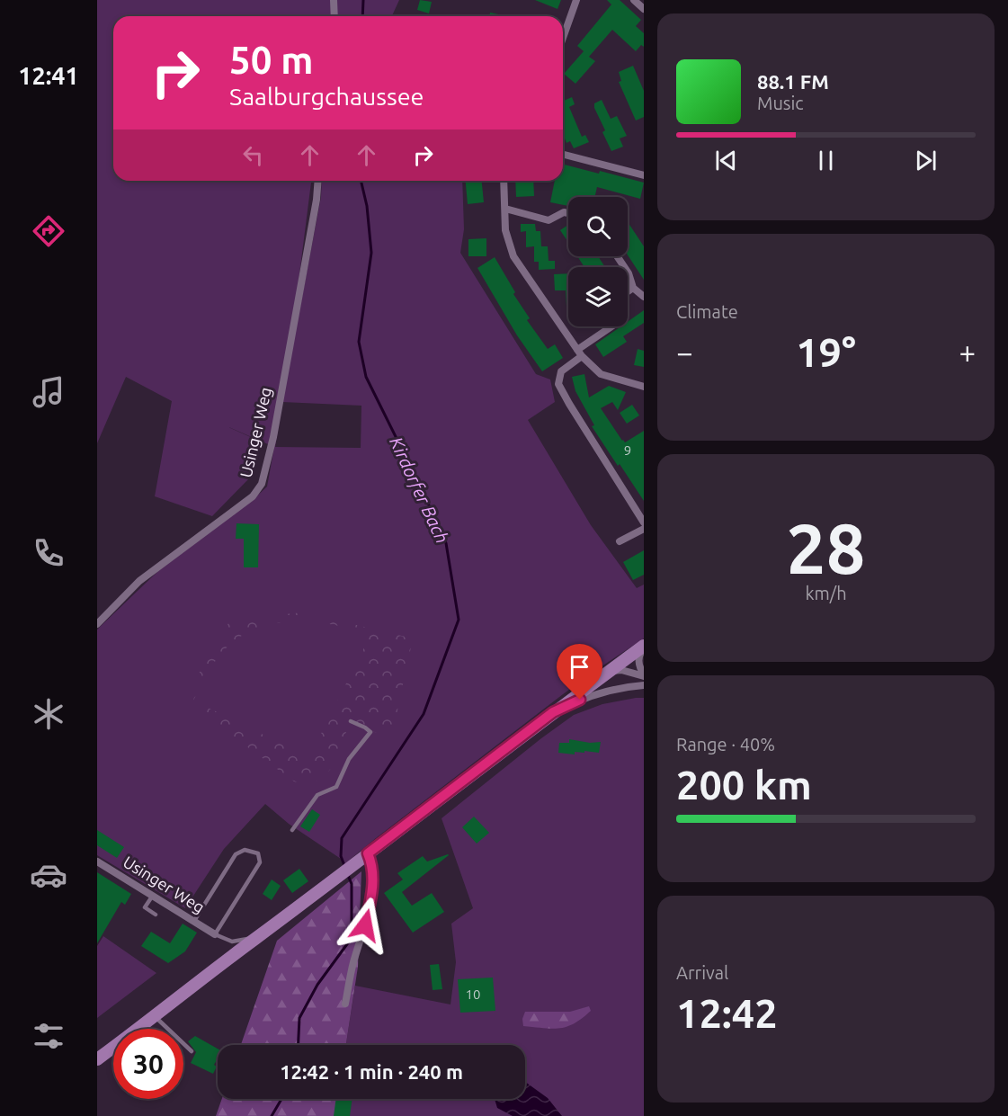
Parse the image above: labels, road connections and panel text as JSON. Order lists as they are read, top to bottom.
{
  "streets": {
    "street": ["Usinger Weg"]
  },
  "water": ["Kirdorfer Bach"],
  "house_numbers": ["9", "10"],
  "page": {
    "tabs": "12:41",
    "turn": ["50 m", "Saalburgchaussee"],
    "song": ["88.1 FM", "Music"],
    "tile": [
      "Climate",
      ["28", "km/h"],
      ["Range · 40%", "200 km"],
      ["Arrival", "12:42"]
    ],
    "heat": ["−", "19°", "+"],
    "limit": "30",
    "trip": "12:42 · 1 min · 240 m"
  }
}
